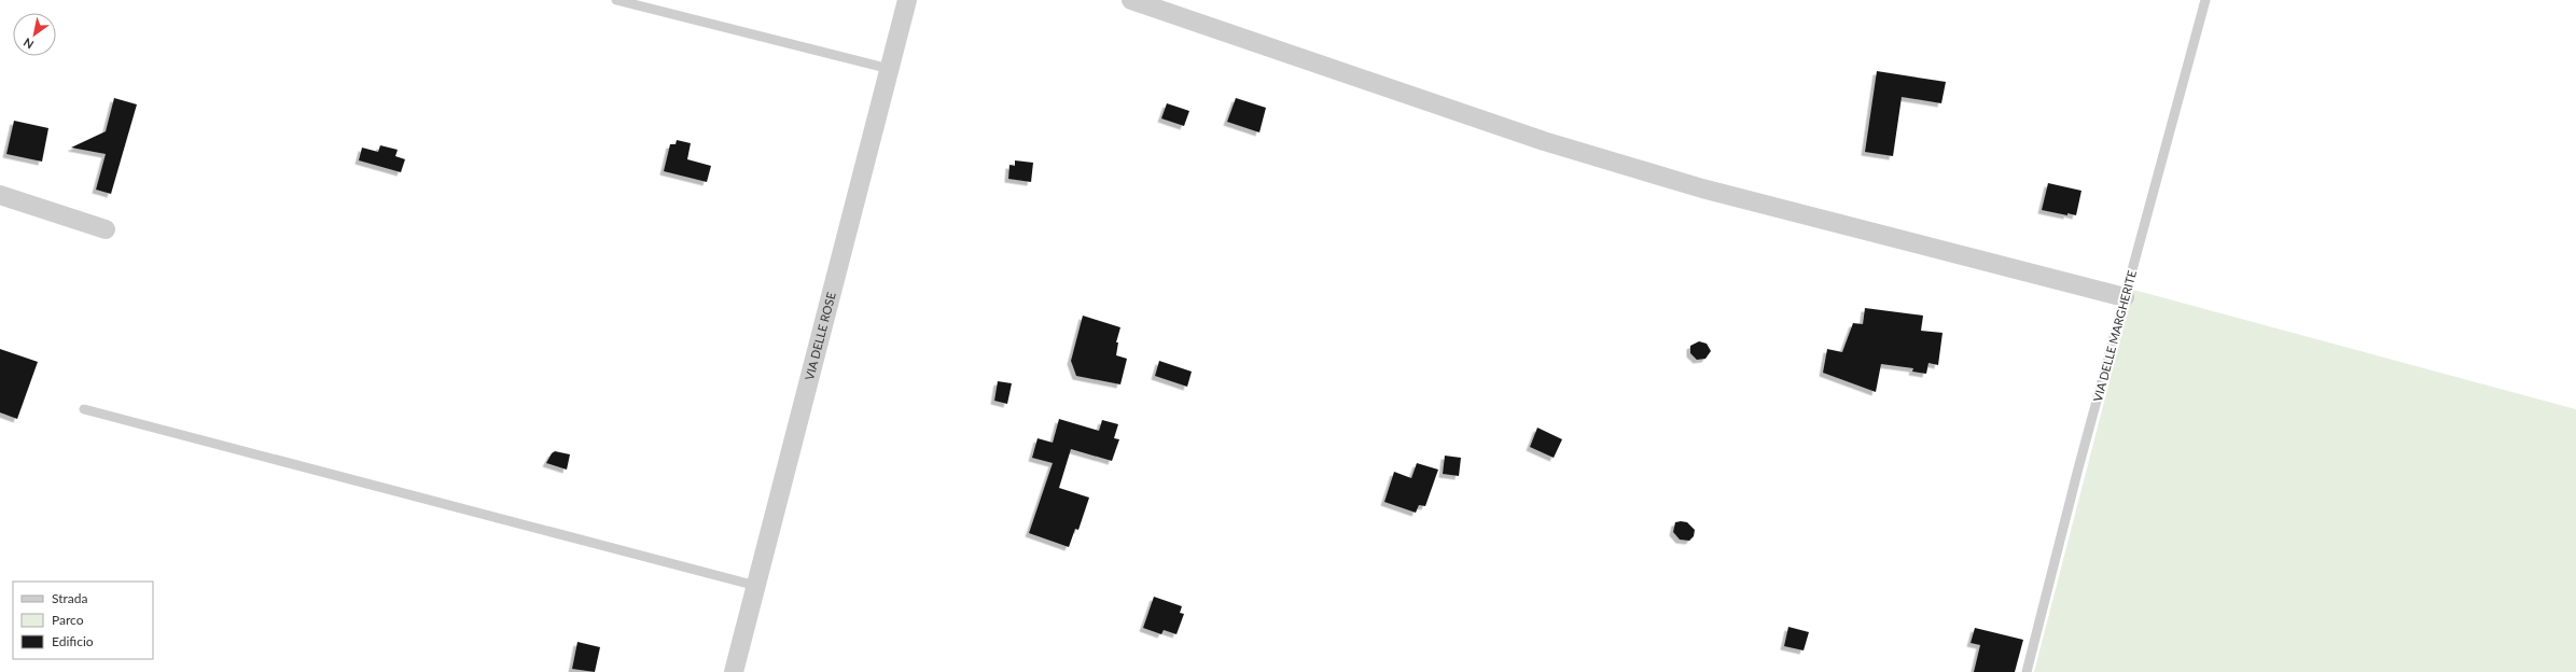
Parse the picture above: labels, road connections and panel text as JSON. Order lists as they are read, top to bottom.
{
  "streets": {
    "street": ["VIA DELLE ROSE"],
    "lane": ["VIA DELLE MARGHERITE"]
  },
  "legend": ["Strada", "Parco", "Edificio"],
  "north": "bottom left"
}
